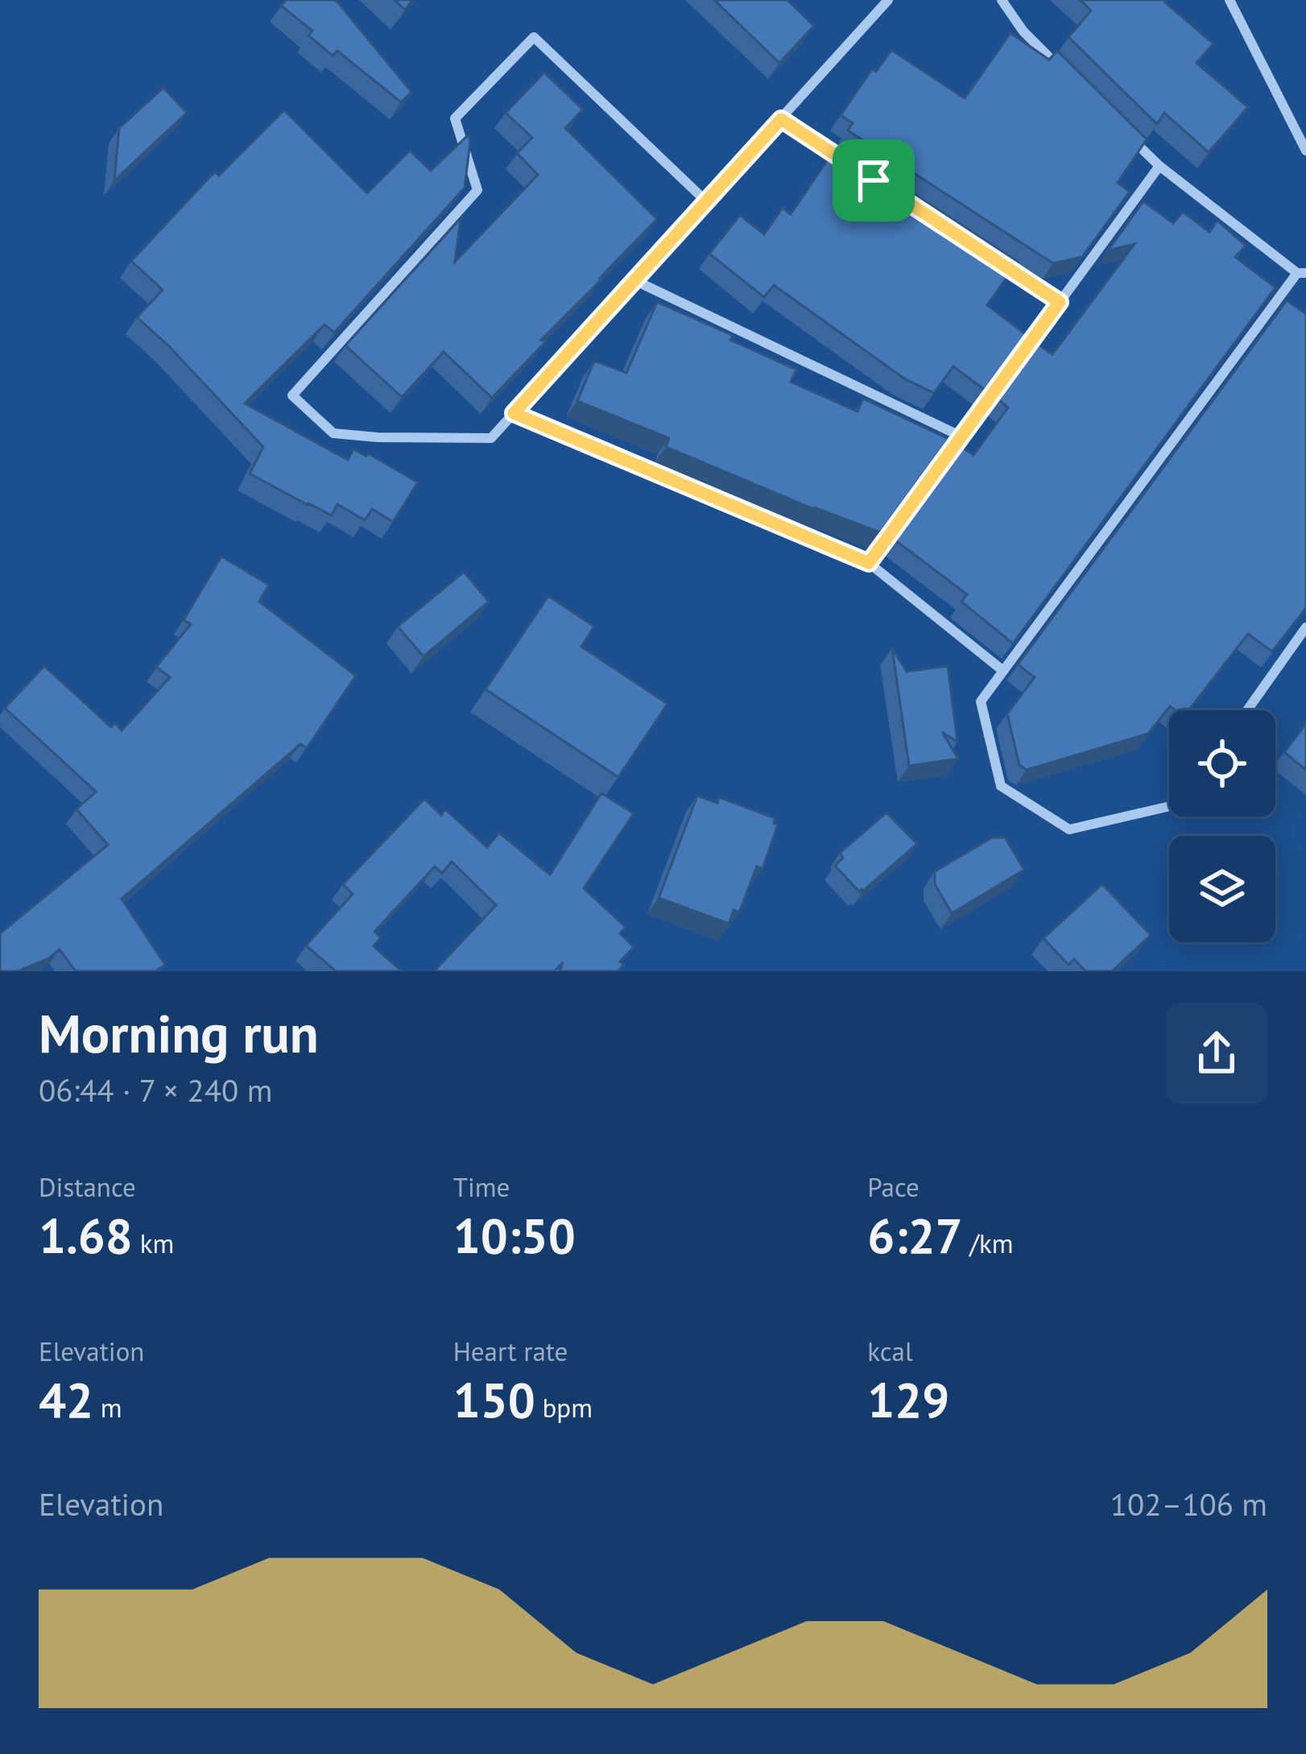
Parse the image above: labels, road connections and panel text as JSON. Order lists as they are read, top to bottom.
{
  "page": {
    "heading": ["Morning run", "06:44 · 7 × 240 m"],
    "stats": [
      ["Distance", "1.68 km"],
      ["Time", "10:50"],
      ["Pace", "6:27 /km"],
      ["Elevation", "42 m"],
      ["Heart rate", "150 bpm"],
      ["kcal", "129"]
    ],
    "chart": ["Elevation", "102–106 m"]
  }
}
